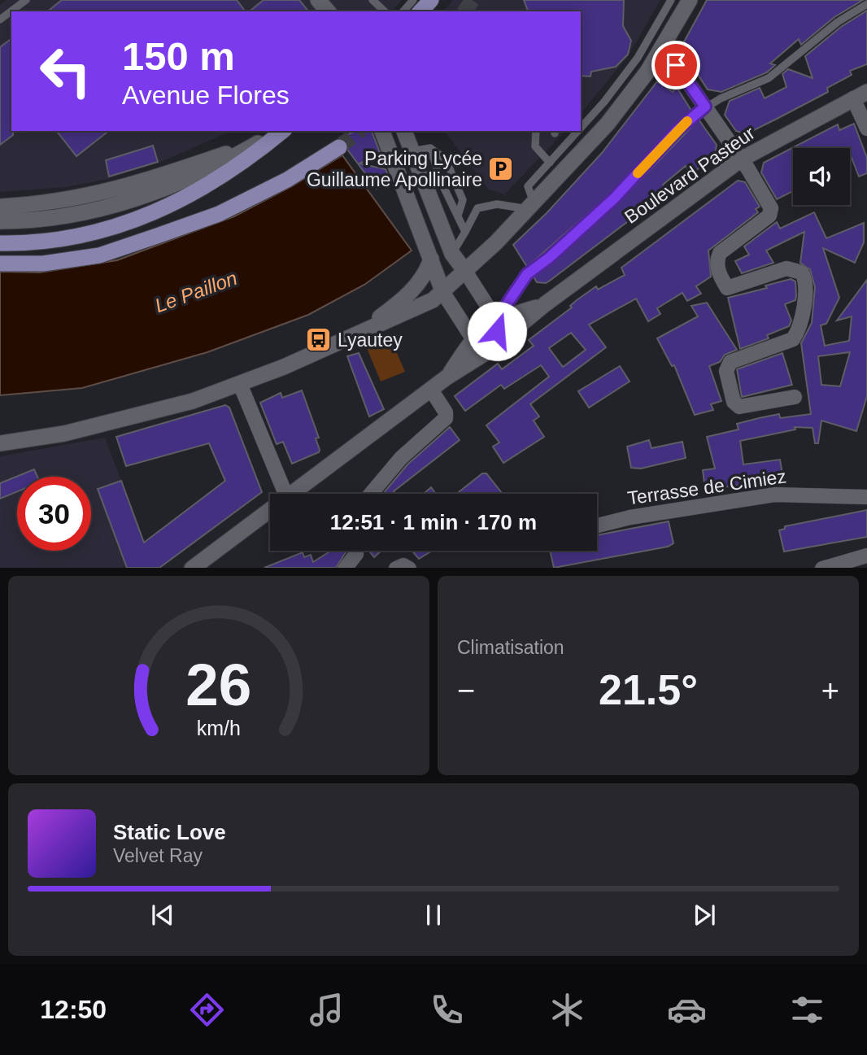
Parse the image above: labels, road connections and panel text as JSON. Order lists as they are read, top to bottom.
{
  "streets": {
    "main road": ["Boulevard Pasteur"],
    "street": ["Terrasse de Cimiez"]
  },
  "water": ["Le Paillon"],
  "places": {
    "parking": ["Parking Lycée Guillaume Apollinaire"],
    "bus stop": ["Lyautey"]
  },
  "page": {
    "turn": ["150 m", "Avenue Flores"],
    "limit": "30",
    "trip": "12:51 · 1 min · 170 m",
    "tile": "Climatisation",
    "heat": ["−", "21.5°", "+"],
    "song": ["Static Love", "Velvet Ray"],
    "tabs": "12:50",
    "gauge": ["26", "km/h"]
  }
}
